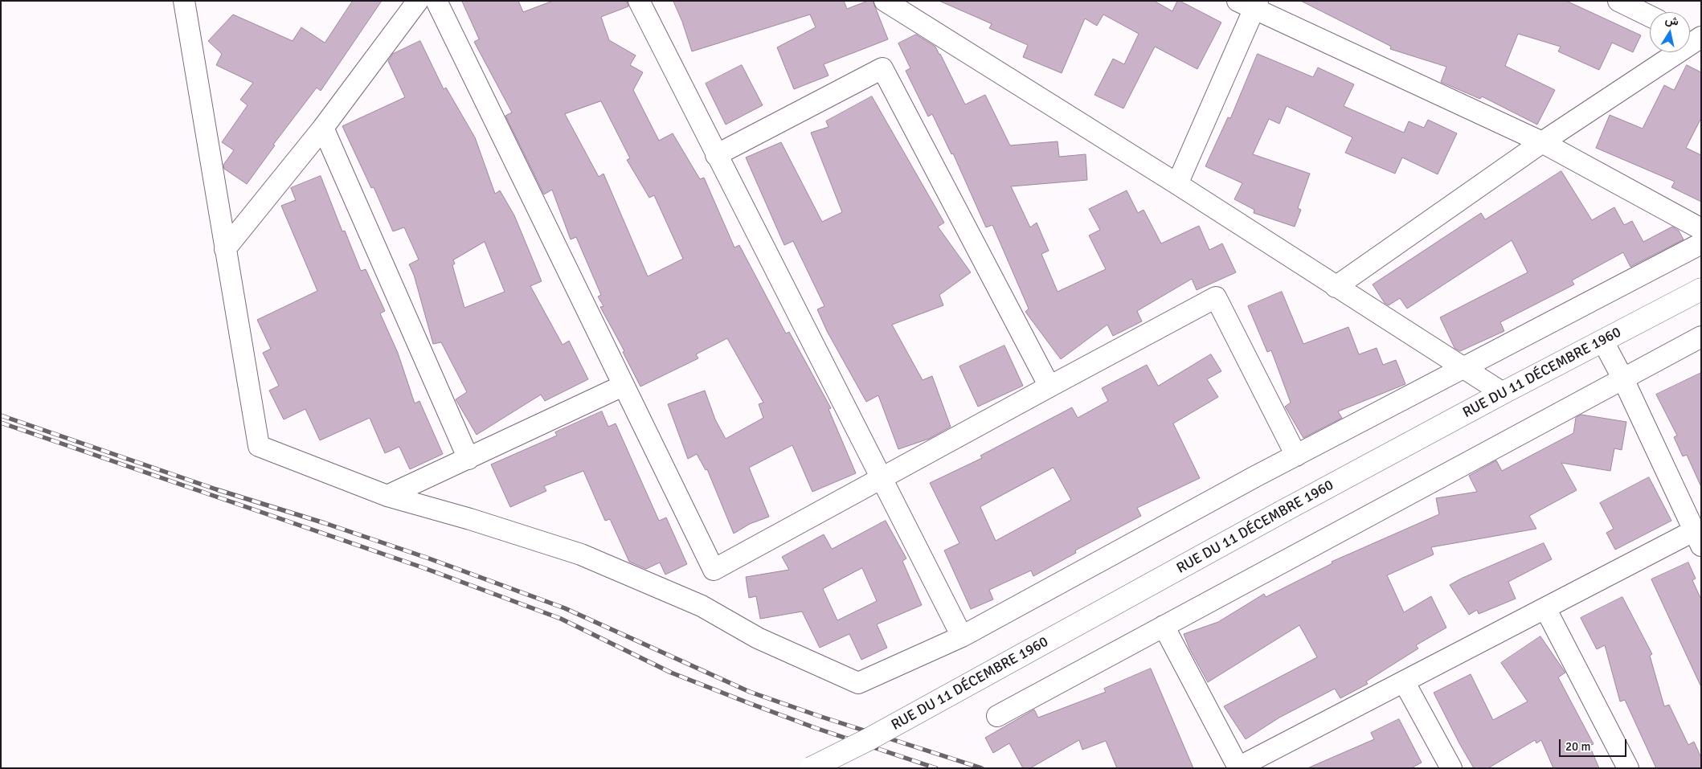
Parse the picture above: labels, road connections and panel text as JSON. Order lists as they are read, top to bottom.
{
  "streets": {
    "main road": ["RUE DU 11 DÉCEMBRE 1960"]
  },
  "scale_bar": "20 m",
  "north": "top"
}
